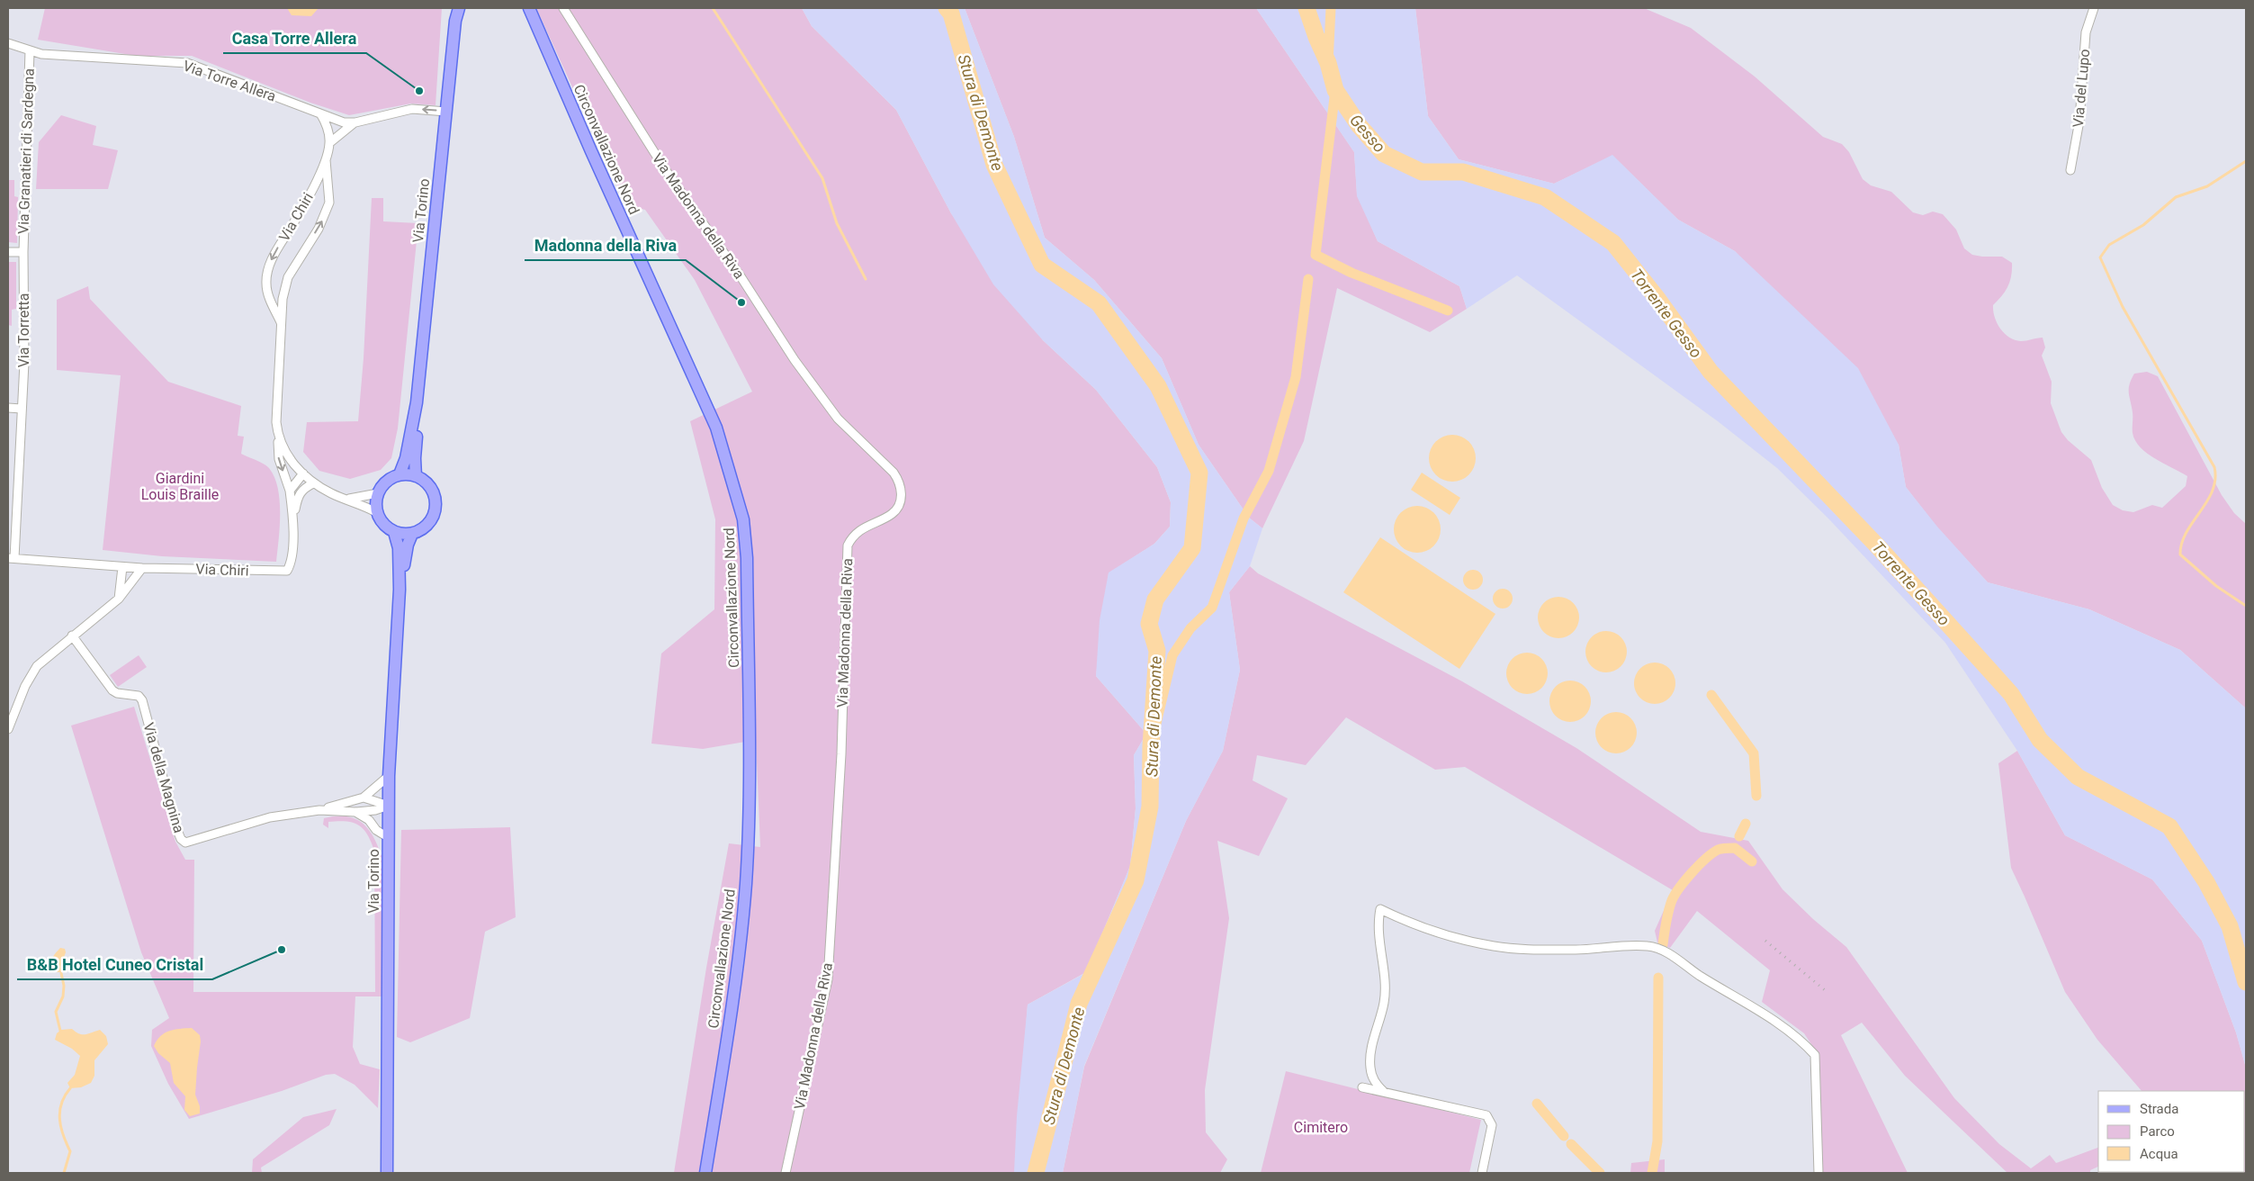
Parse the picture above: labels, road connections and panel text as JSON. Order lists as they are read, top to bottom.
{
  "streets": {
    "main road": ["Circonvallazione Nord", "Via Torino"],
    "street": [
      "Via Torre Allera",
      "Via del Lupo",
      "Via Granatieri di Sardegna",
      "Via Madonna della Riva",
      "Via Chiri",
      "Via Torretta",
      "Via della Magnina"
    ]
  },
  "crossings": [
    ["Via Torre Allera", "Via Granatieri di Sardegna"],
    ["Via Torre Allera", "Via Torino"],
    ["Via Torre Allera", "Via Chiri"],
    ["Via Granatieri di Sardegna", "Via Torretta"],
    ["Via Torino", "Via Chiri"],
    ["Via Torino", "Via della Magnina"],
    ["Via Chiri", "Via Torretta"]
  ],
  "water": ["Stura di Demonte", "Gesso", "Torrente Gesso"],
  "parks": ["Giardini Louis Braille", "Cimitero"],
  "places": ["Casa Torre Allera", "Madonna della Riva", "B&B Hotel Cuneo Cristal"],
  "legend": ["Strada", "Parco", "Acqua"]
}
